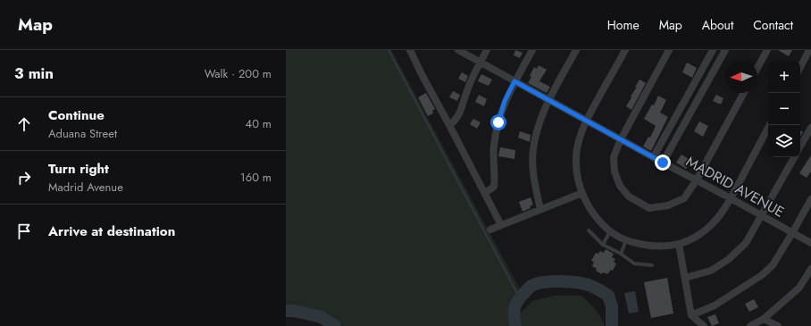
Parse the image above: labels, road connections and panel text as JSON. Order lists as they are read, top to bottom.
{
  "streets": {
    "street": ["MADRID AVENUE"]
  },
  "north": "left",
  "page": {
    "header": "Map",
    "nav": [
      "Home",
      "Map",
      "About",
      "Contact"
    ],
    "heading": ["3 min", "Walk · 200 m"],
    "map_buttons": ["+", "−"],
    "list": [
      ["Continue", "Aduana Street", "40 m"],
      ["Turn right", "Madrid Avenue", "160 m"],
      "Arrive at destination"
    ]
  }
}
